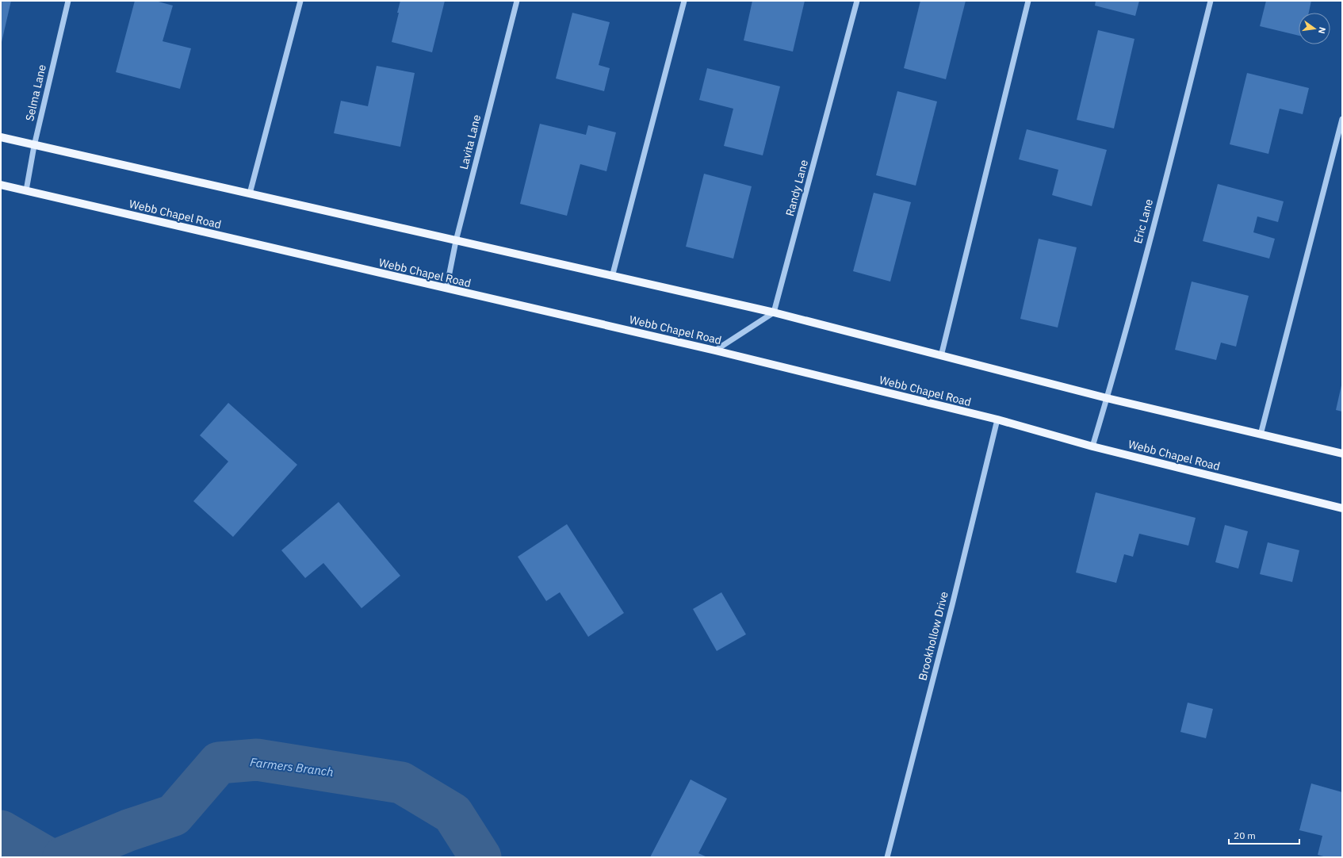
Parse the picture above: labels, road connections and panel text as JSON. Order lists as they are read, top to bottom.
{
  "streets": {
    "main road": ["Webb Chapel Road"],
    "street": [
      "Selma Lane",
      "Lavita Lane",
      "Randy Lane",
      "Eric Lane",
      "Brookhollow Drive"
    ]
  },
  "crossings": [
    ["Selma Lane", "Webb Chapel Road"],
    ["Lavita Lane", "Webb Chapel Road"],
    ["Webb Chapel Road", "Eric Lane"],
    ["Webb Chapel Road", "Brookhollow Drive"]
  ],
  "water": ["Farmers Branch"],
  "scale_bar": "20 m",
  "north": "right"
}
